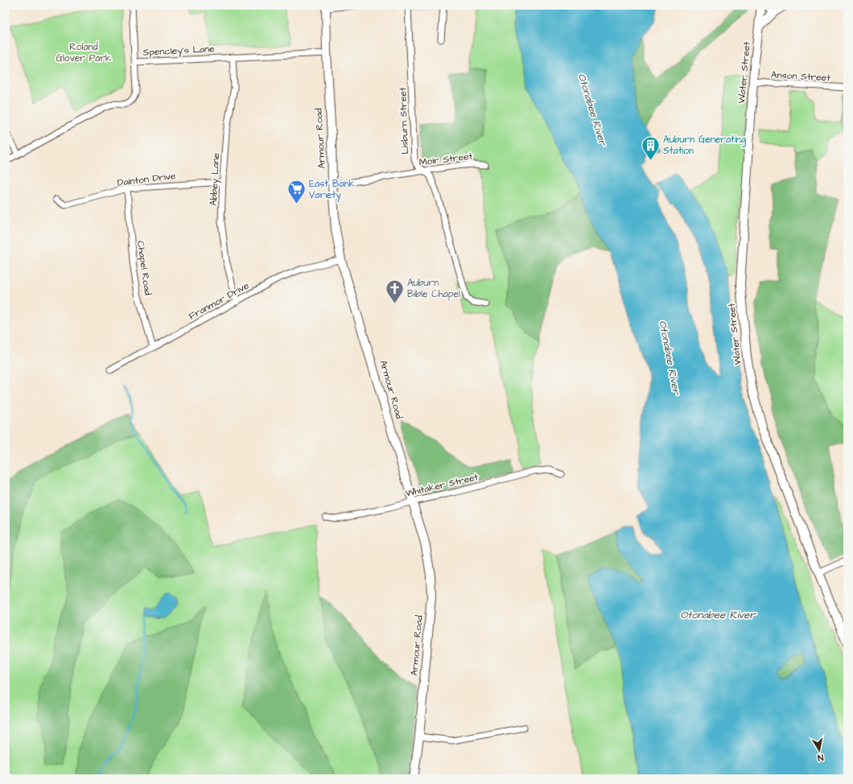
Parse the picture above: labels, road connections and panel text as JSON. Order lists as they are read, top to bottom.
{
  "streets": {
    "main road": ["Water Street", "Armour Road"],
    "street": [
      "Spencley's Lane",
      "Anson Street",
      "Lisburn Street",
      "Moir Street",
      "Dainton Drive",
      "Abbey Lane",
      "Chapel Road",
      "Franmor Drive",
      "Whitaker Street"
    ]
  },
  "crossings": [
    ["Spencley's Lane", "Armour Road"],
    ["Spencley's Lane", "Abbey Lane"],
    ["Water Street", "Anson Street"],
    ["Lisburn Street", "Moir Street"],
    ["Armour Road", "Moir Street"],
    ["Armour Road", "Franmor Drive"],
    ["Armour Road", "Whitaker Street"],
    ["Dainton Drive", "Abbey Lane"],
    ["Dainton Drive", "Chapel Road"],
    ["Abbey Lane", "Franmor Drive"],
    ["Chapel Road", "Franmor Drive"]
  ],
  "water": ["Otonabee River"],
  "parks": ["Roland Glover Park"],
  "places": {
    "building": ["Auburn Generating Station"],
    "supermarket": ["East Bank Variety"],
    "church": ["Auburn Bible Chapel"]
  },
  "north": "bottom"
}
